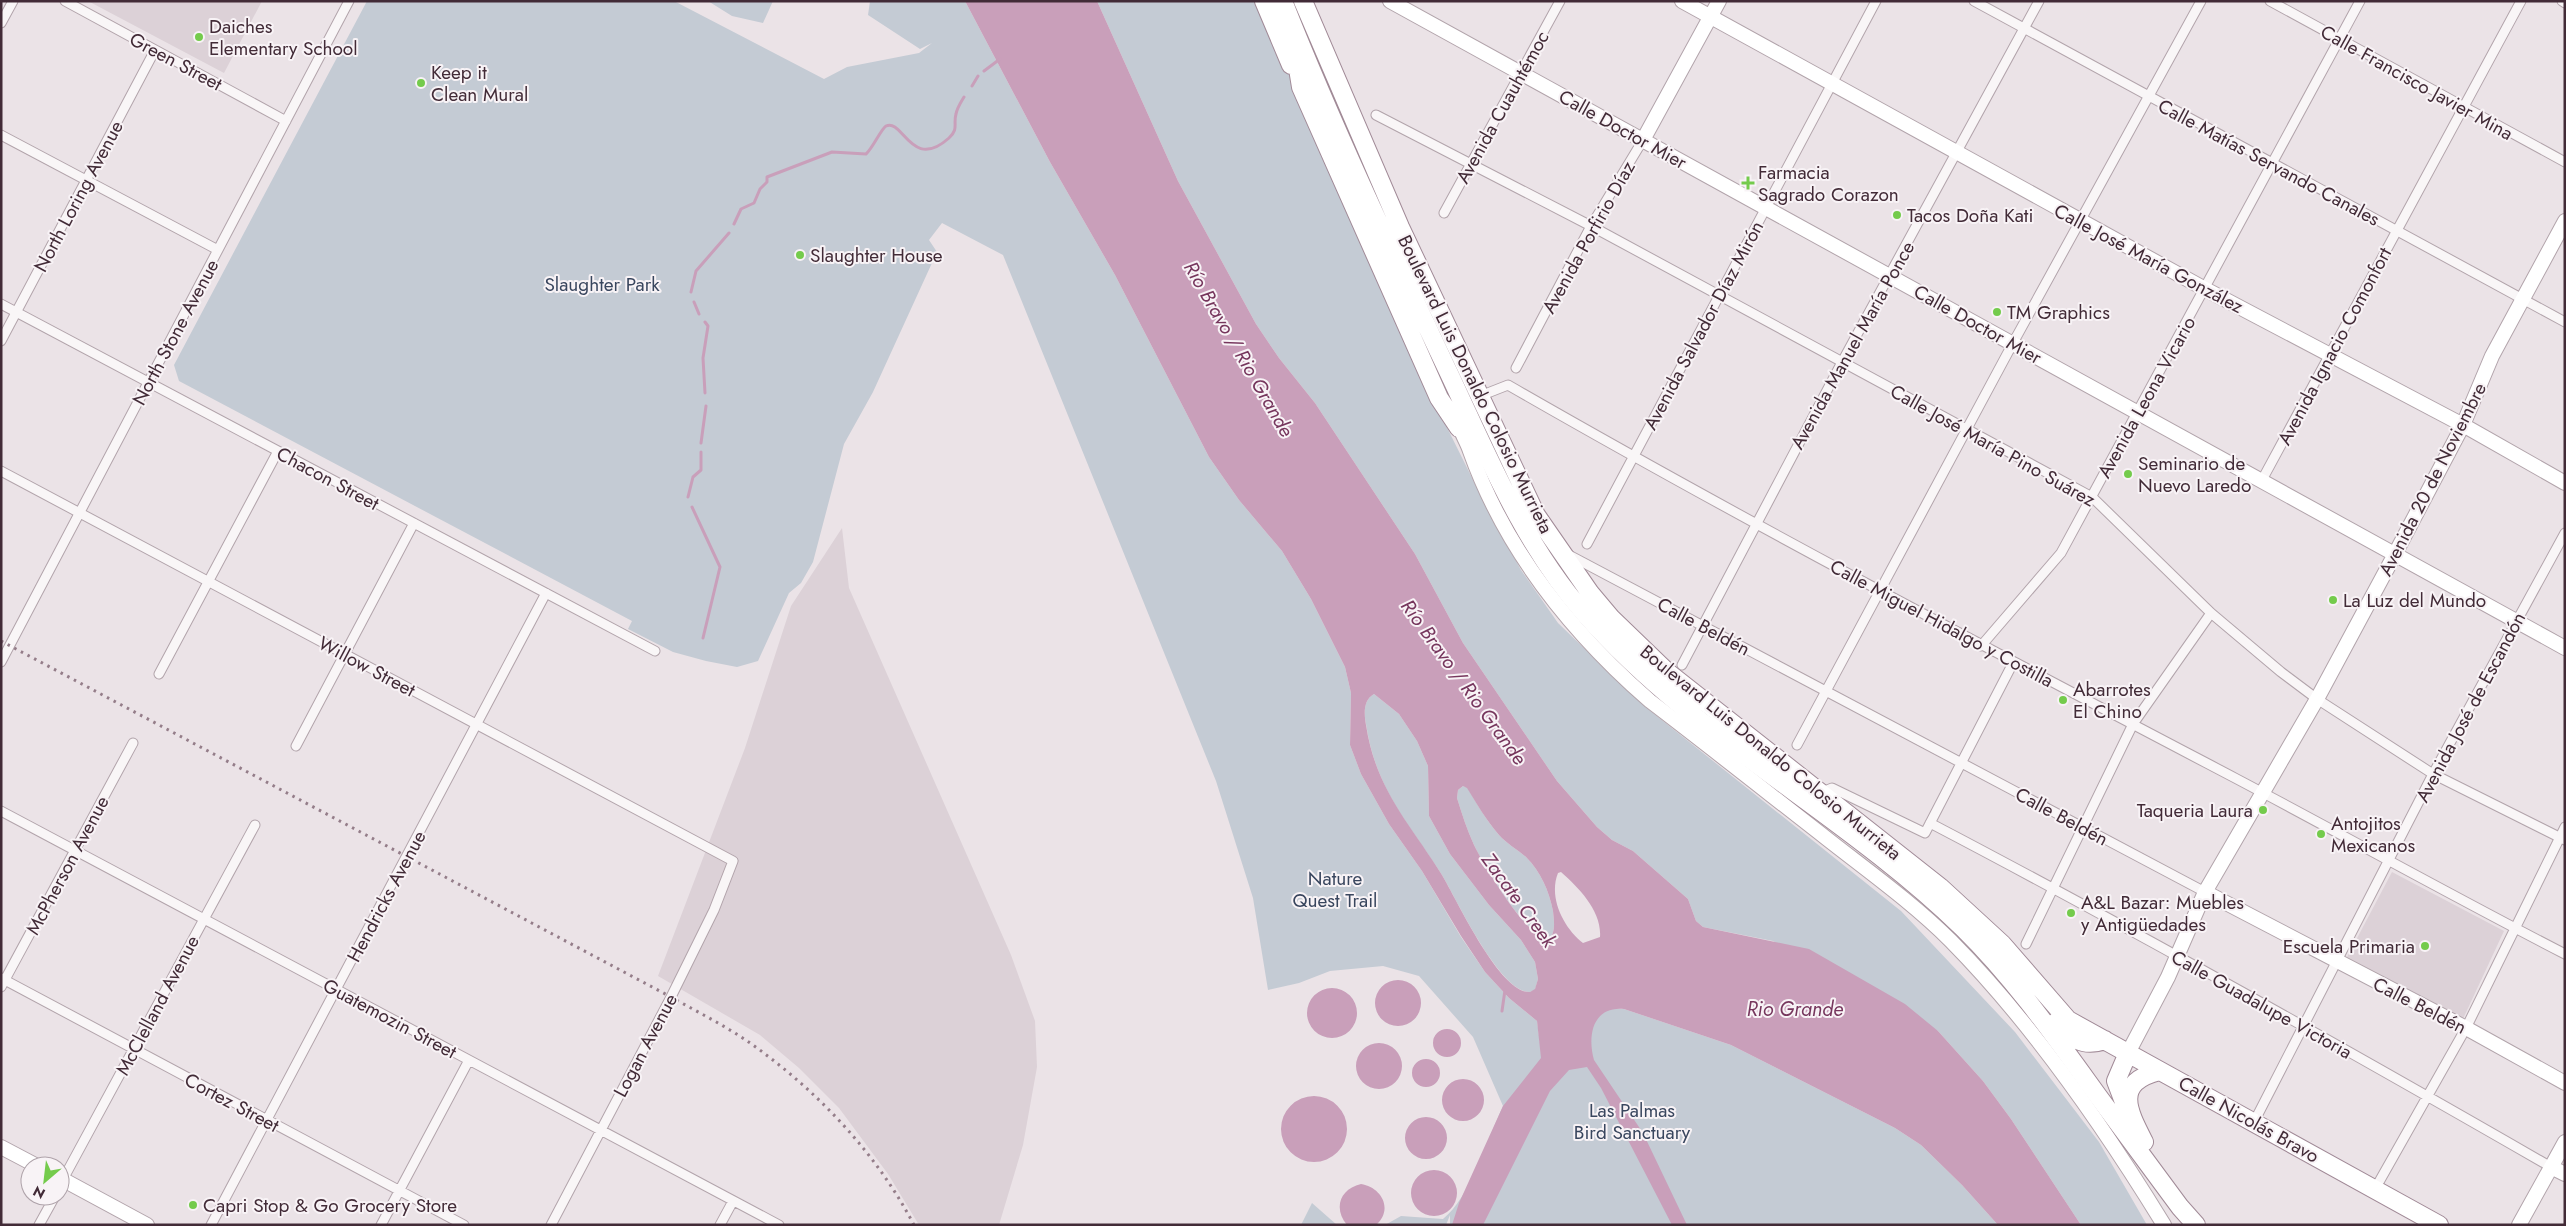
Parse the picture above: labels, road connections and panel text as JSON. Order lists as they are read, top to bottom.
{
  "streets": {
    "highway": ["Boulevard Luis Donaldo Colosio Murrieta", "Calle Nicolás Bravo"],
    "street": [
      "Green Street",
      "Calle Francisco Javier Mina",
      "Avenida Cuauhtémoc",
      "Calle Doctor Mier",
      "Calle Matías Servando Canales",
      "North Loring Avenue",
      "Avenida Porfirio Díaz",
      "Calle José María González",
      "Avenida Salvador Díaz Mirón",
      "North Stone Avenue",
      "Avenida Manuel María Ponce",
      "Avenida Ignacio Comonfort",
      "Avenida Leona Vicario",
      "Calle José María Pino Suárez",
      "Chacon Street",
      "Avenida 20 de Noviembre",
      "Calle Miguel Hidalgo y Costilla",
      "Calle Beldén",
      "Willow Street",
      "Avenida José de Escandón",
      "McPherson Avenue",
      "Hendricks Avenue",
      "Calle Guadalupe Victoria",
      "McClelland Avenue",
      "Guatemozin Street",
      "Logan Avenue",
      "Cortez Street"
    ]
  },
  "crossings": [
    ["Green Street", "North Loring Avenue"],
    ["Green Street", "North Stone Avenue"],
    ["Calle Francisco Javier Mina", "Avenida Ignacio Comonfort"],
    ["Calle Francisco Javier Mina", "Avenida Leona Vicario"],
    ["Avenida Cuauhtémoc", "Calle Doctor Mier"],
    ["Avenida Cuauhtémoc", "Calle José María Pino Suárez"],
    ["Calle Doctor Mier", "Avenida Porfirio Díaz"],
    ["Calle Doctor Mier", "Avenida Salvador Díaz Mirón"],
    ["Calle Doctor Mier", "Avenida Manuel María Ponce"],
    ["Calle Doctor Mier", "Avenida Ignacio Comonfort"],
    ["Calle Doctor Mier", "Avenida Leona Vicario"],
    ["Calle Doctor Mier", "Avenida 20 de Noviembre"],
    ["Calle Doctor Mier", "Avenida José de Escandón"],
    ["Calle Matías Servando Canales", "Avenida Manuel María Ponce"],
    ["Calle Matías Servando Canales", "Avenida Ignacio Comonfort"],
    ["Calle Matías Servando Canales", "Avenida Leona Vicario"],
    ["Calle Matías Servando Canales", "Avenida 20 de Noviembre"],
    ["North Loring Avenue", "Chacon Street"],
    ["Avenida Porfirio Díaz", "Calle José María González"],
    ["Avenida Porfirio Díaz", "Calle José María Pino Suárez"],
    ["Calle José María González", "Avenida Salvador Díaz Mirón"],
    ["Calle José María González", "Avenida Manuel María Ponce"],
    ["Calle José María González", "Avenida Ignacio Comonfort"],
    ["Calle José María González", "Avenida Leona Vicario"],
    ["Calle José María González", "Avenida 20 de Noviembre"],
    ["Avenida Salvador Díaz Mirón", "Calle José María Pino Suárez"],
    ["Avenida Salvador Díaz Mirón", "Calle Miguel Hidalgo y Costilla"],
    ["North Stone Avenue", "Chacon Street"],
    ["North Stone Avenue", "Willow Street"],
    ["Avenida Manuel María Ponce", "Calle José María Pino Suárez"],
    ["Avenida Manuel María Ponce", "Calle Miguel Hidalgo y Costilla"],
    ["Avenida Manuel María Ponce", "Calle Beldén"],
    ["Boulevard Luis Donaldo Colosio Murrieta", "Calle Miguel Hidalgo y Costilla"],
    ["Boulevard Luis Donaldo Colosio Murrieta", "Calle Beldén"],
    ["Boulevard Luis Donaldo Colosio Murrieta", "Calle Nicolás Bravo"],
    ["Avenida Leona Vicario", "Calle José María Pino Suárez"],
    ["Avenida Leona Vicario", "Calle Miguel Hidalgo y Costilla"],
    ["Calle José María Pino Suárez", "Avenida 20 de Noviembre"],
    ["Calle José María Pino Suárez", "Avenida José de Escandón"],
    ["Chacon Street", "Hendricks Avenue"],
    ["Avenida 20 de Noviembre", "Calle Miguel Hidalgo y Costilla"],
    ["Avenida 20 de Noviembre", "Calle Beldén"],
    ["Avenida 20 de Noviembre", "Calle Guadalupe Victoria"],
    ["Avenida 20 de Noviembre", "Calle Nicolás Bravo"],
    ["Calle Miguel Hidalgo y Costilla", "Avenida José de Escandón"],
    ["Calle Beldén", "Avenida José de Escandón"],
    ["Willow Street", "Hendricks Avenue"],
    ["Willow Street", "Logan Avenue"],
    ["Avenida José de Escandón", "Calle Guadalupe Victoria"],
    ["Avenida José de Escandón", "Calle Nicolás Bravo"],
    ["McPherson Avenue", "Guatemozin Street"],
    ["McPherson Avenue", "Cortez Street"],
    ["Hendricks Avenue", "Guatemozin Street"],
    ["Hendricks Avenue", "Cortez Street"],
    ["McClelland Avenue", "Guatemozin Street"],
    ["McClelland Avenue", "Cortez Street"],
    ["Guatemozin Street", "Logan Avenue"]
  ],
  "water": ["Río Bravo / Rio Grande", "Zacate Creek", "Rio Grande"],
  "parks": ["Slaughter Park", "Nature Quest Trail", "Las Palmas Bird Sanctuary"],
  "places": {
    "other": [
      "Daiches Elementary School",
      "Keep it Clean Mural",
      "Tacos Doña Kati",
      "Slaughter House",
      "TM Graphics",
      "Seminario de Nuevo Laredo",
      "La Luz del Mundo",
      "Abarrotes El Chino",
      "Taqueria Laura",
      "Antojitos Mexicanos",
      "A&L Bazar: Muebles y Antigüedades",
      "Escuela Primaria",
      "Capri Stop & Go Grocery Store"
    ],
    "health": ["Farmacia Sagrado Corazon"]
  },
  "north": "bottom left"
}
